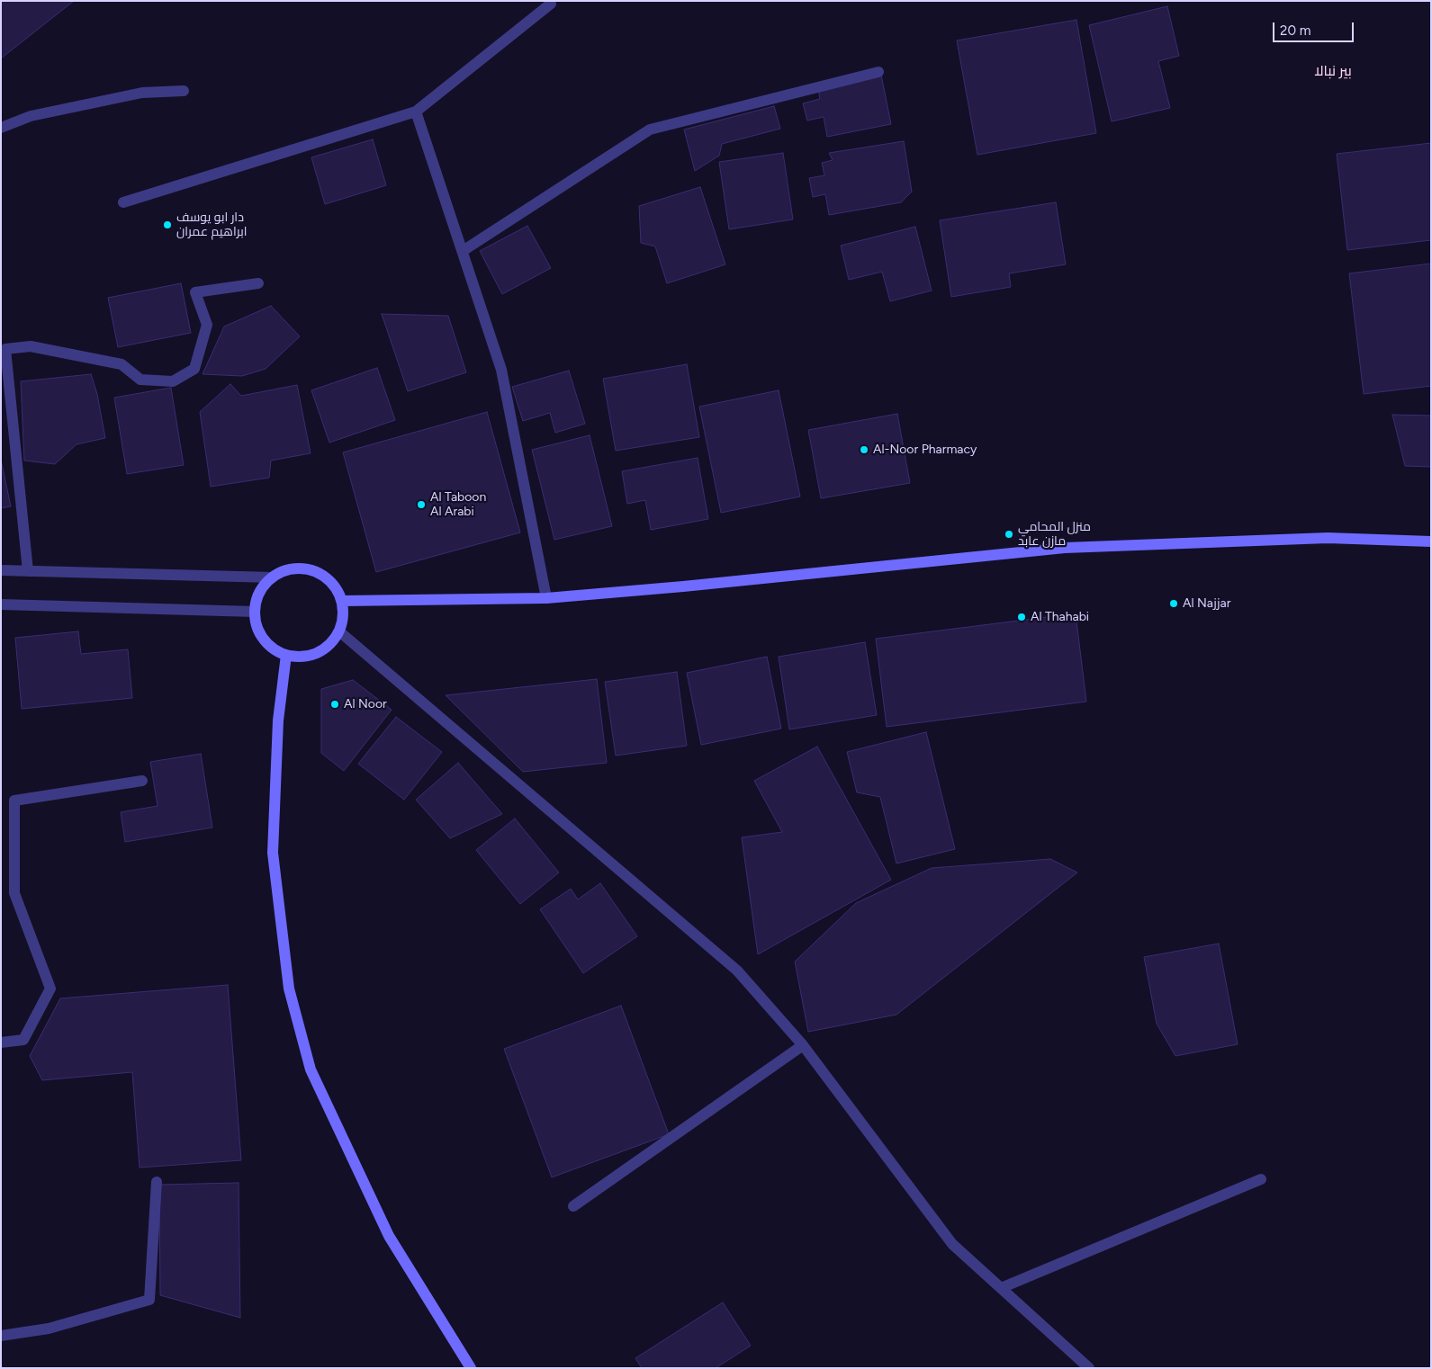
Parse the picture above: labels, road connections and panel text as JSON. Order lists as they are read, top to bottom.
{
  "districts": ["بير نبالا"],
  "places": [
    "دار ابو يوسف ابراهيم عمران",
    "Al-Noor Pharmacy",
    "Al Taboon Al Arabi",
    "منزل المحامي مازن عابد",
    "Al Najjar",
    "Al Thahabi",
    "Al Noor"
  ],
  "scale_bar": "20 m"
}
